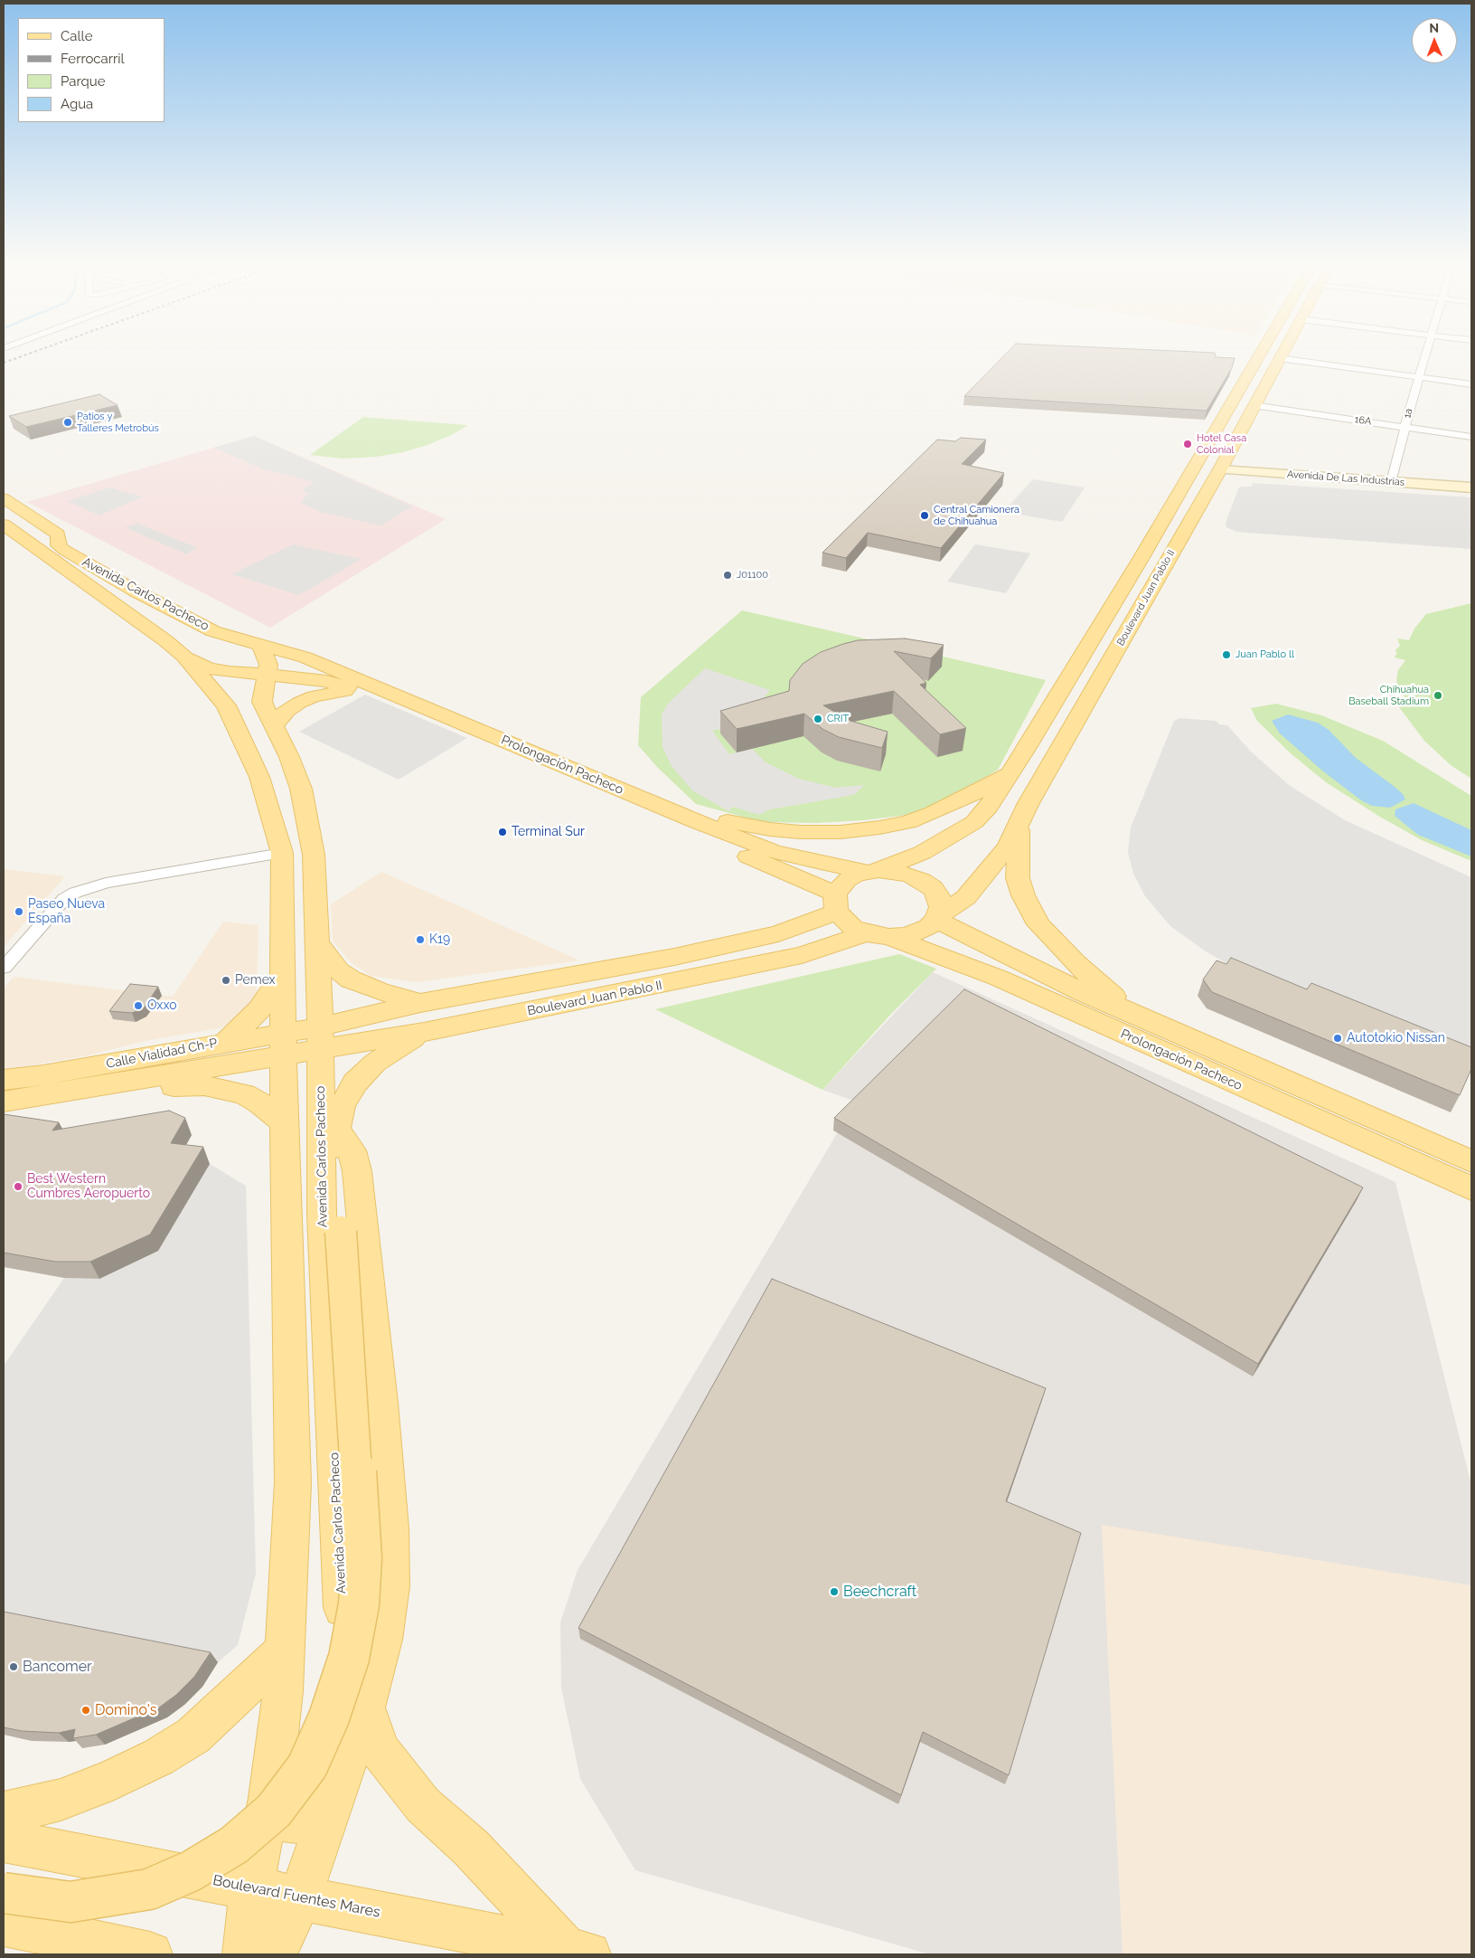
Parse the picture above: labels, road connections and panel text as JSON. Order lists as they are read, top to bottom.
{
  "streets": {
    "main road": [
      "Avenida De Las Industrias",
      "Avenida Carlos Pacheco",
      "Boulevard Juan Pablo II",
      "Prolongación Pacheco",
      "Calle Vialidad Ch-P",
      "Boulevard Fuentes Mares"
    ],
    "street": ["1a", "16A"]
  },
  "crossings": [
    ["1a", "16A"],
    ["1a", "Avenida De Las Industrias"],
    ["16A", "Boulevard Juan Pablo II"],
    ["Avenida De Las Industrias", "Boulevard Juan Pablo II"],
    ["Avenida Carlos Pacheco", "Boulevard Juan Pablo II"],
    ["Avenida Carlos Pacheco", "Prolongación Pacheco"],
    ["Avenida Carlos Pacheco", "Calle Vialidad Ch-P"],
    ["Avenida Carlos Pacheco", "Boulevard Fuentes Mares"],
    ["Boulevard Juan Pablo II", "Prolongación Pacheco"],
    ["Boulevard Juan Pablo II", "Calle Vialidad Ch-P"]
  ],
  "places": [
    "Patios y Talleres Metrobús",
    "Hotel Casa Colonial",
    "Central Camionera de Chihuahua",
    "J01100",
    "Juan Pablo ll",
    "Chihuahua Baseball Stadium",
    "CRIT",
    "Terminal Sur",
    "Paseo Nueva España",
    "K19",
    "Pemex",
    "Oxxo",
    "Autotokio Nissan",
    "Best Western Cumbres Aeropuerto",
    "Beechcraft",
    "Bancomer",
    "Domino's"
  ],
  "legend": [
    "Calle",
    "Ferrocarril",
    "Parque",
    "Agua"
  ],
  "north": "top"
}
